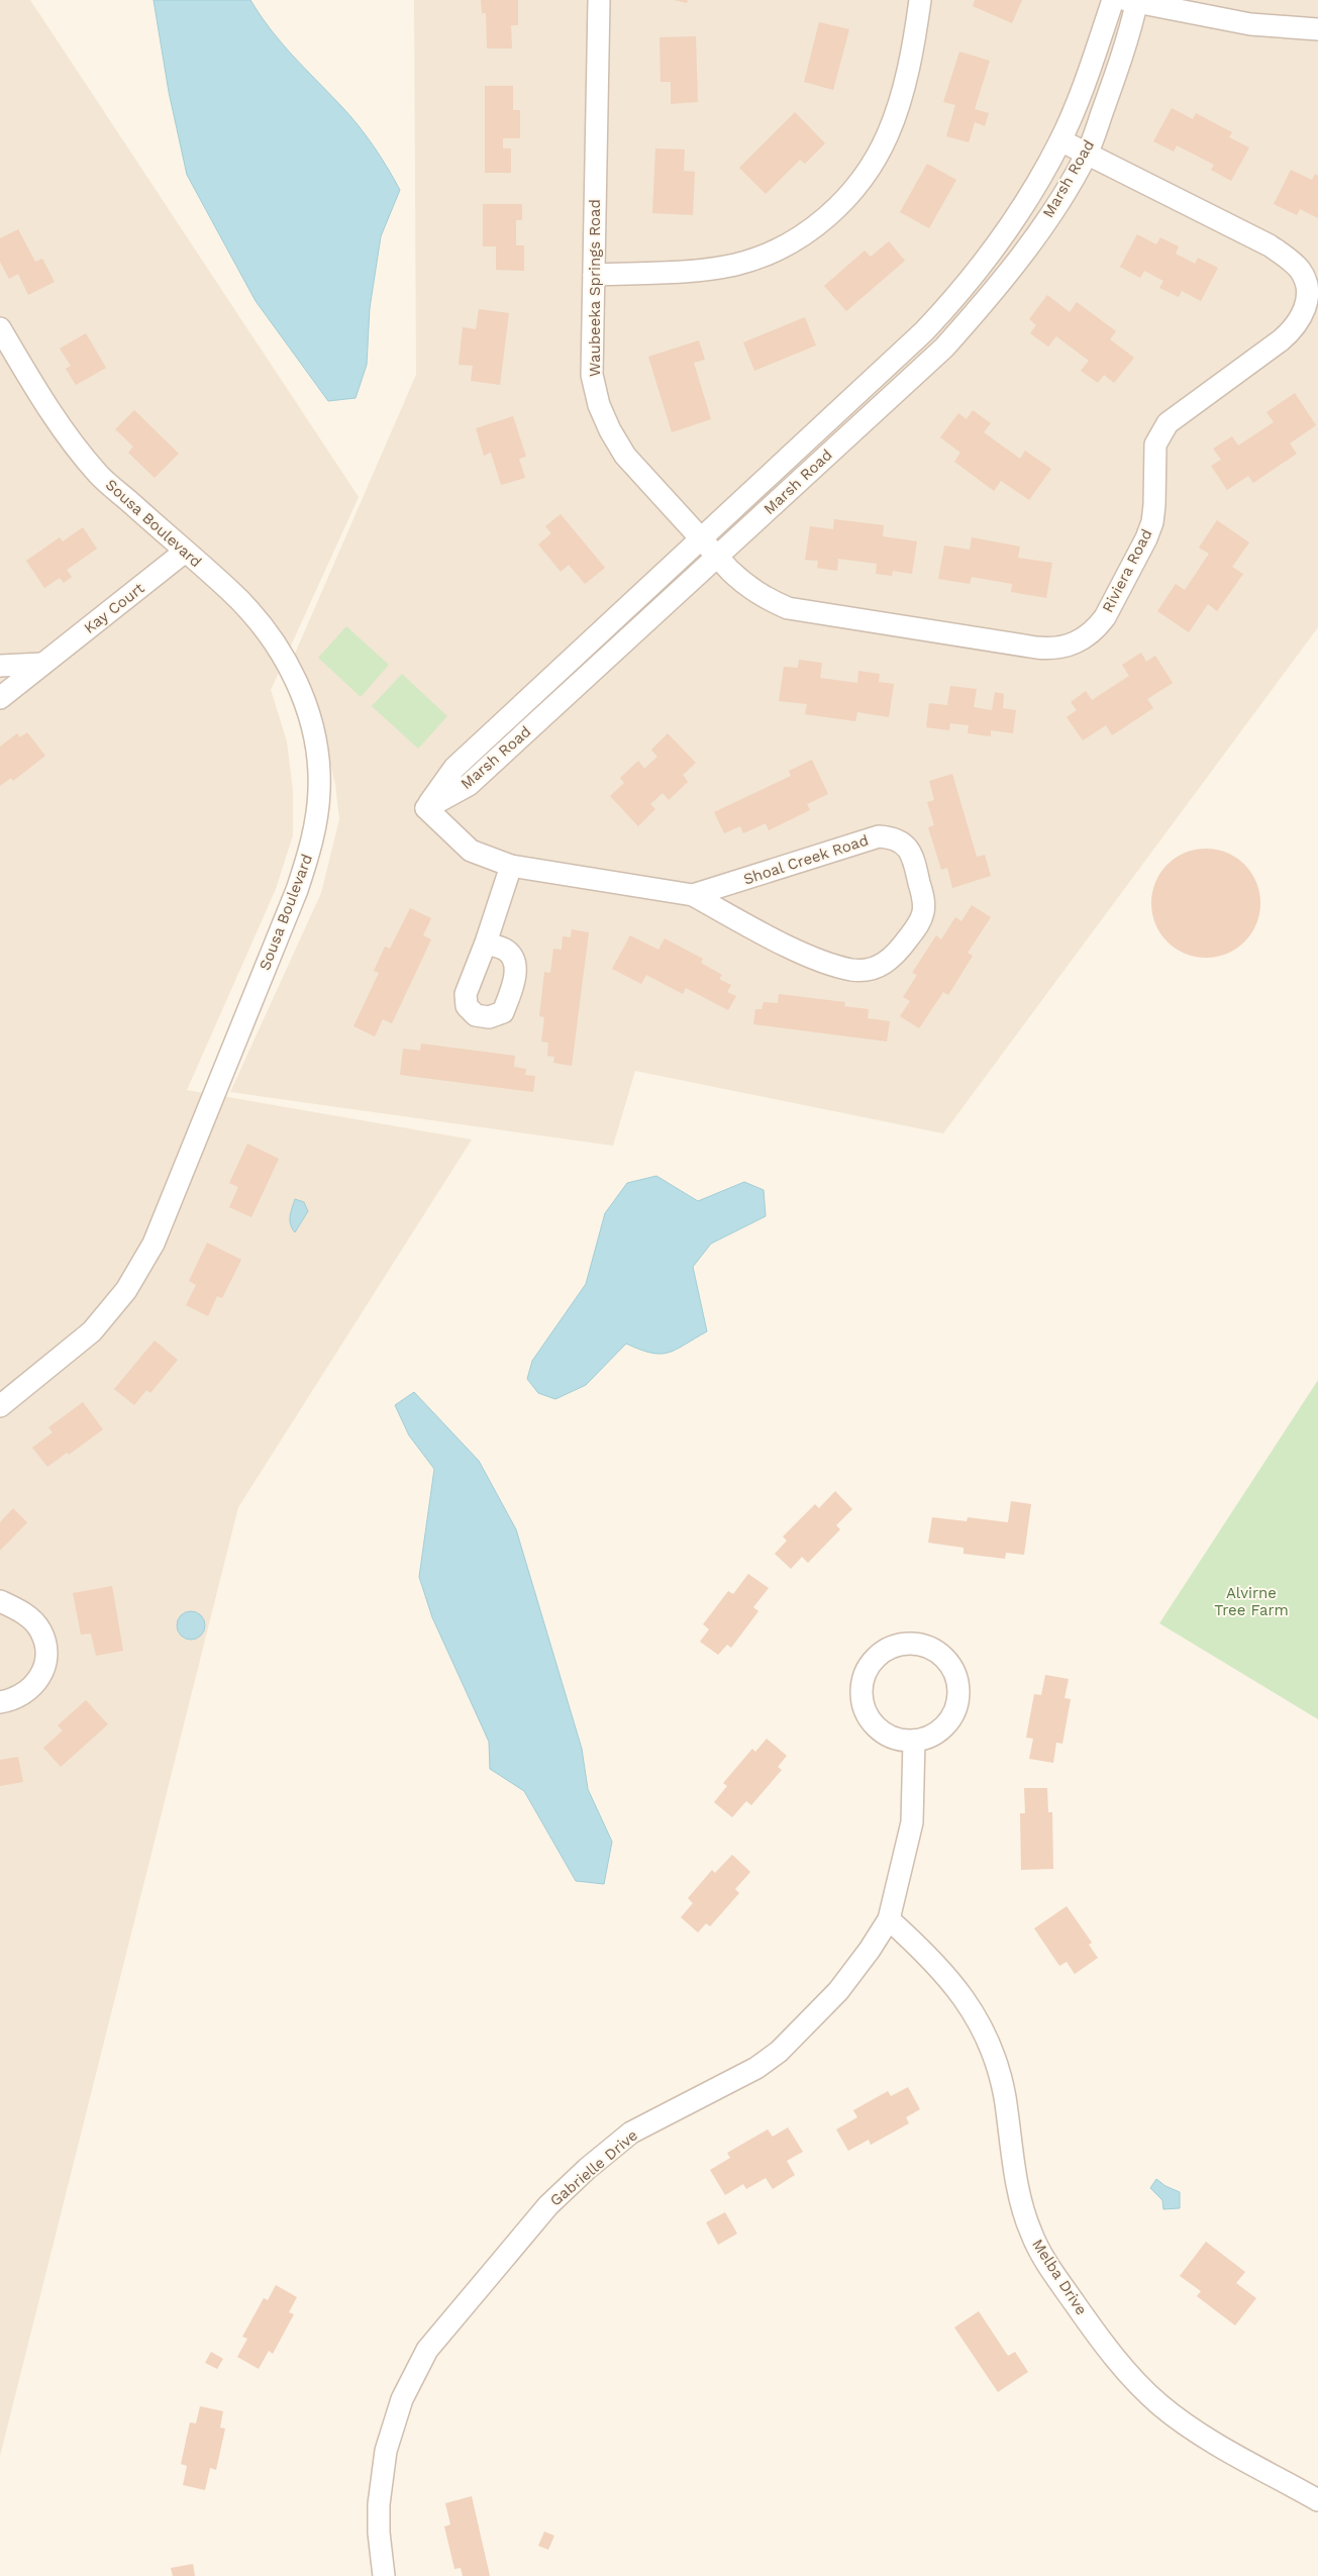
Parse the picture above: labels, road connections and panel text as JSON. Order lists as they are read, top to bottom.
{
  "streets": {
    "street": [
      "Marsh Road",
      "Waubeeka Springs Road",
      "Sousa Boulevard",
      "Riviera Road",
      "Kay Court",
      "Shoal Creek Road",
      "Gabrielle Drive",
      "Melba Drive"
    ]
  },
  "crossings": [
    ["Marsh Road", "Waubeeka Springs Road"],
    ["Marsh Road", "Riviera Road"],
    ["Marsh Road", "Shoal Creek Road"],
    ["Waubeeka Springs Road", "Riviera Road"],
    ["Sousa Boulevard", "Kay Court"],
    ["Gabrielle Drive", "Melba Drive"]
  ],
  "parks": ["Alvirne Tree Farm"]
}
